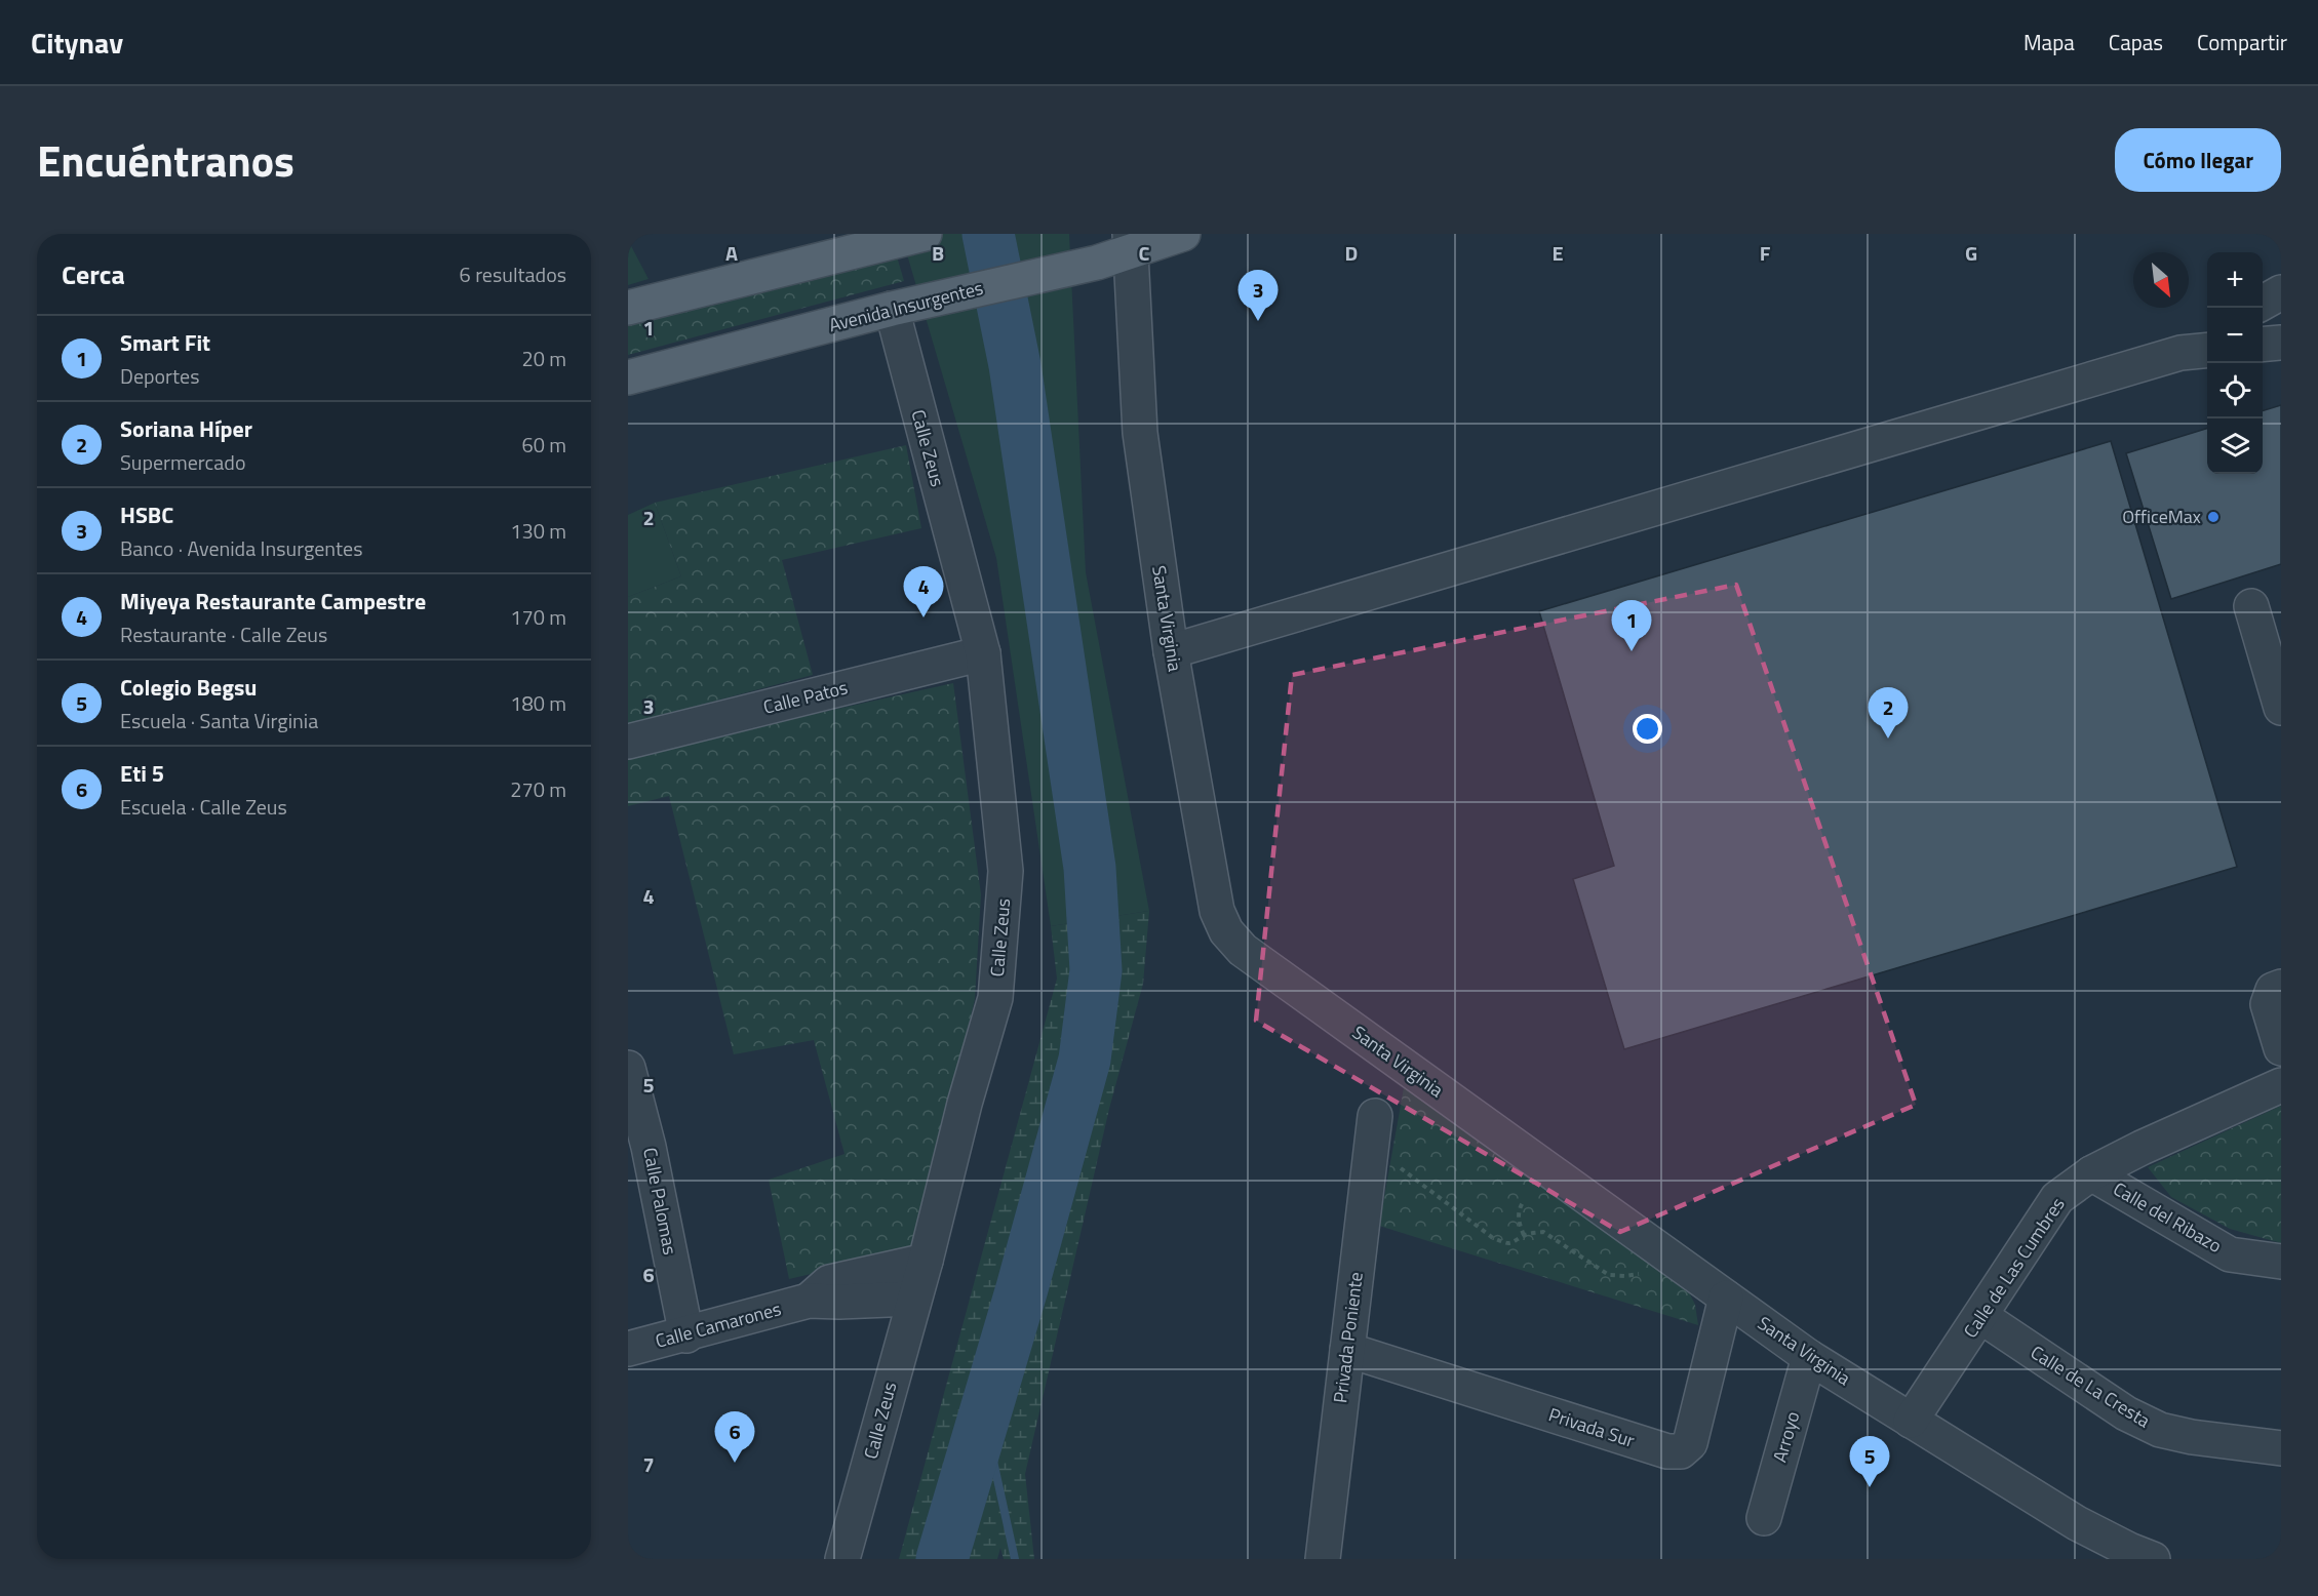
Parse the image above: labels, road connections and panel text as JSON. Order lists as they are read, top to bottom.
{
  "streets": {
    "main road": ["Avenida Insurgentes"],
    "street": [
      "Calle Zeus",
      "Santa Virginia",
      "Calle Patos",
      "Calle Palomas",
      "Calle del Ribazo",
      "Calle de Las Cumbres",
      "Calle Camarones",
      "Privada Poniente",
      "Calle de La Cresta",
      "Privada Sur",
      "Arroyo"
    ]
  },
  "crossings": [
    ["Avenida Insurgentes", "Calle Zeus"],
    ["Avenida Insurgentes", "Santa Virginia"],
    ["Calle Zeus", "Calle Patos"],
    ["Calle Zeus", "Calle Camarones"],
    ["Santa Virginia", "Calle de Las Cumbres"],
    ["Santa Virginia", "Privada Sur"],
    ["Santa Virginia", "Arroyo"],
    ["Calle Palomas", "Calle Camarones"],
    ["Calle del Ribazo", "Calle de Las Cumbres"],
    ["Calle de Las Cumbres", "Calle de La Cresta"],
    ["Privada Poniente", "Privada Sur"]
  ],
  "places": ["OfficeMax"],
  "north": "bottom right",
  "page": {
    "header": "Citynav",
    "nav": ["Mapa", "Capas", "Compartir"],
    "title": "Encuéntranos",
    "buttons": "Cómo llegar",
    "heading": ["Cerca", "6 resultados"],
    "map_buttons": ["+", "−"],
    "pins": [
      "3",
      "4",
      "1",
      "2",
      "6",
      "5"
    ],
    "list": [
      {
        "mark": "1",
        "name": "Smart Fit",
        "note": "Deportes",
        "value": "20 m"
      },
      {
        "mark": "2",
        "name": "Soriana Híper",
        "note": "Supermercado",
        "value": "60 m"
      },
      {
        "mark": "3",
        "name": "HSBC",
        "note": "Banco · Avenida Insurgentes",
        "value": "130 m"
      },
      {
        "mark": "4",
        "name": "Miyeya Restaurante Campestre",
        "note": "Restaurante · Calle Zeus",
        "value": "170 m"
      },
      {
        "mark": "5",
        "name": "Colegio Begsu",
        "note": "Escuela · Santa Virginia",
        "value": "180 m"
      },
      {
        "mark": "6",
        "name": "Eti 5",
        "note": "Escuela · Calle Zeus",
        "value": "270 m"
      }
    ]
  },
  "grid": {
    "columns": [
      "A",
      "B",
      "C",
      "D",
      "E",
      "F",
      "G"
    ],
    "rows": [
      "1",
      "2",
      "3",
      "4",
      "5",
      "6",
      "7"
    ]
  }
}
